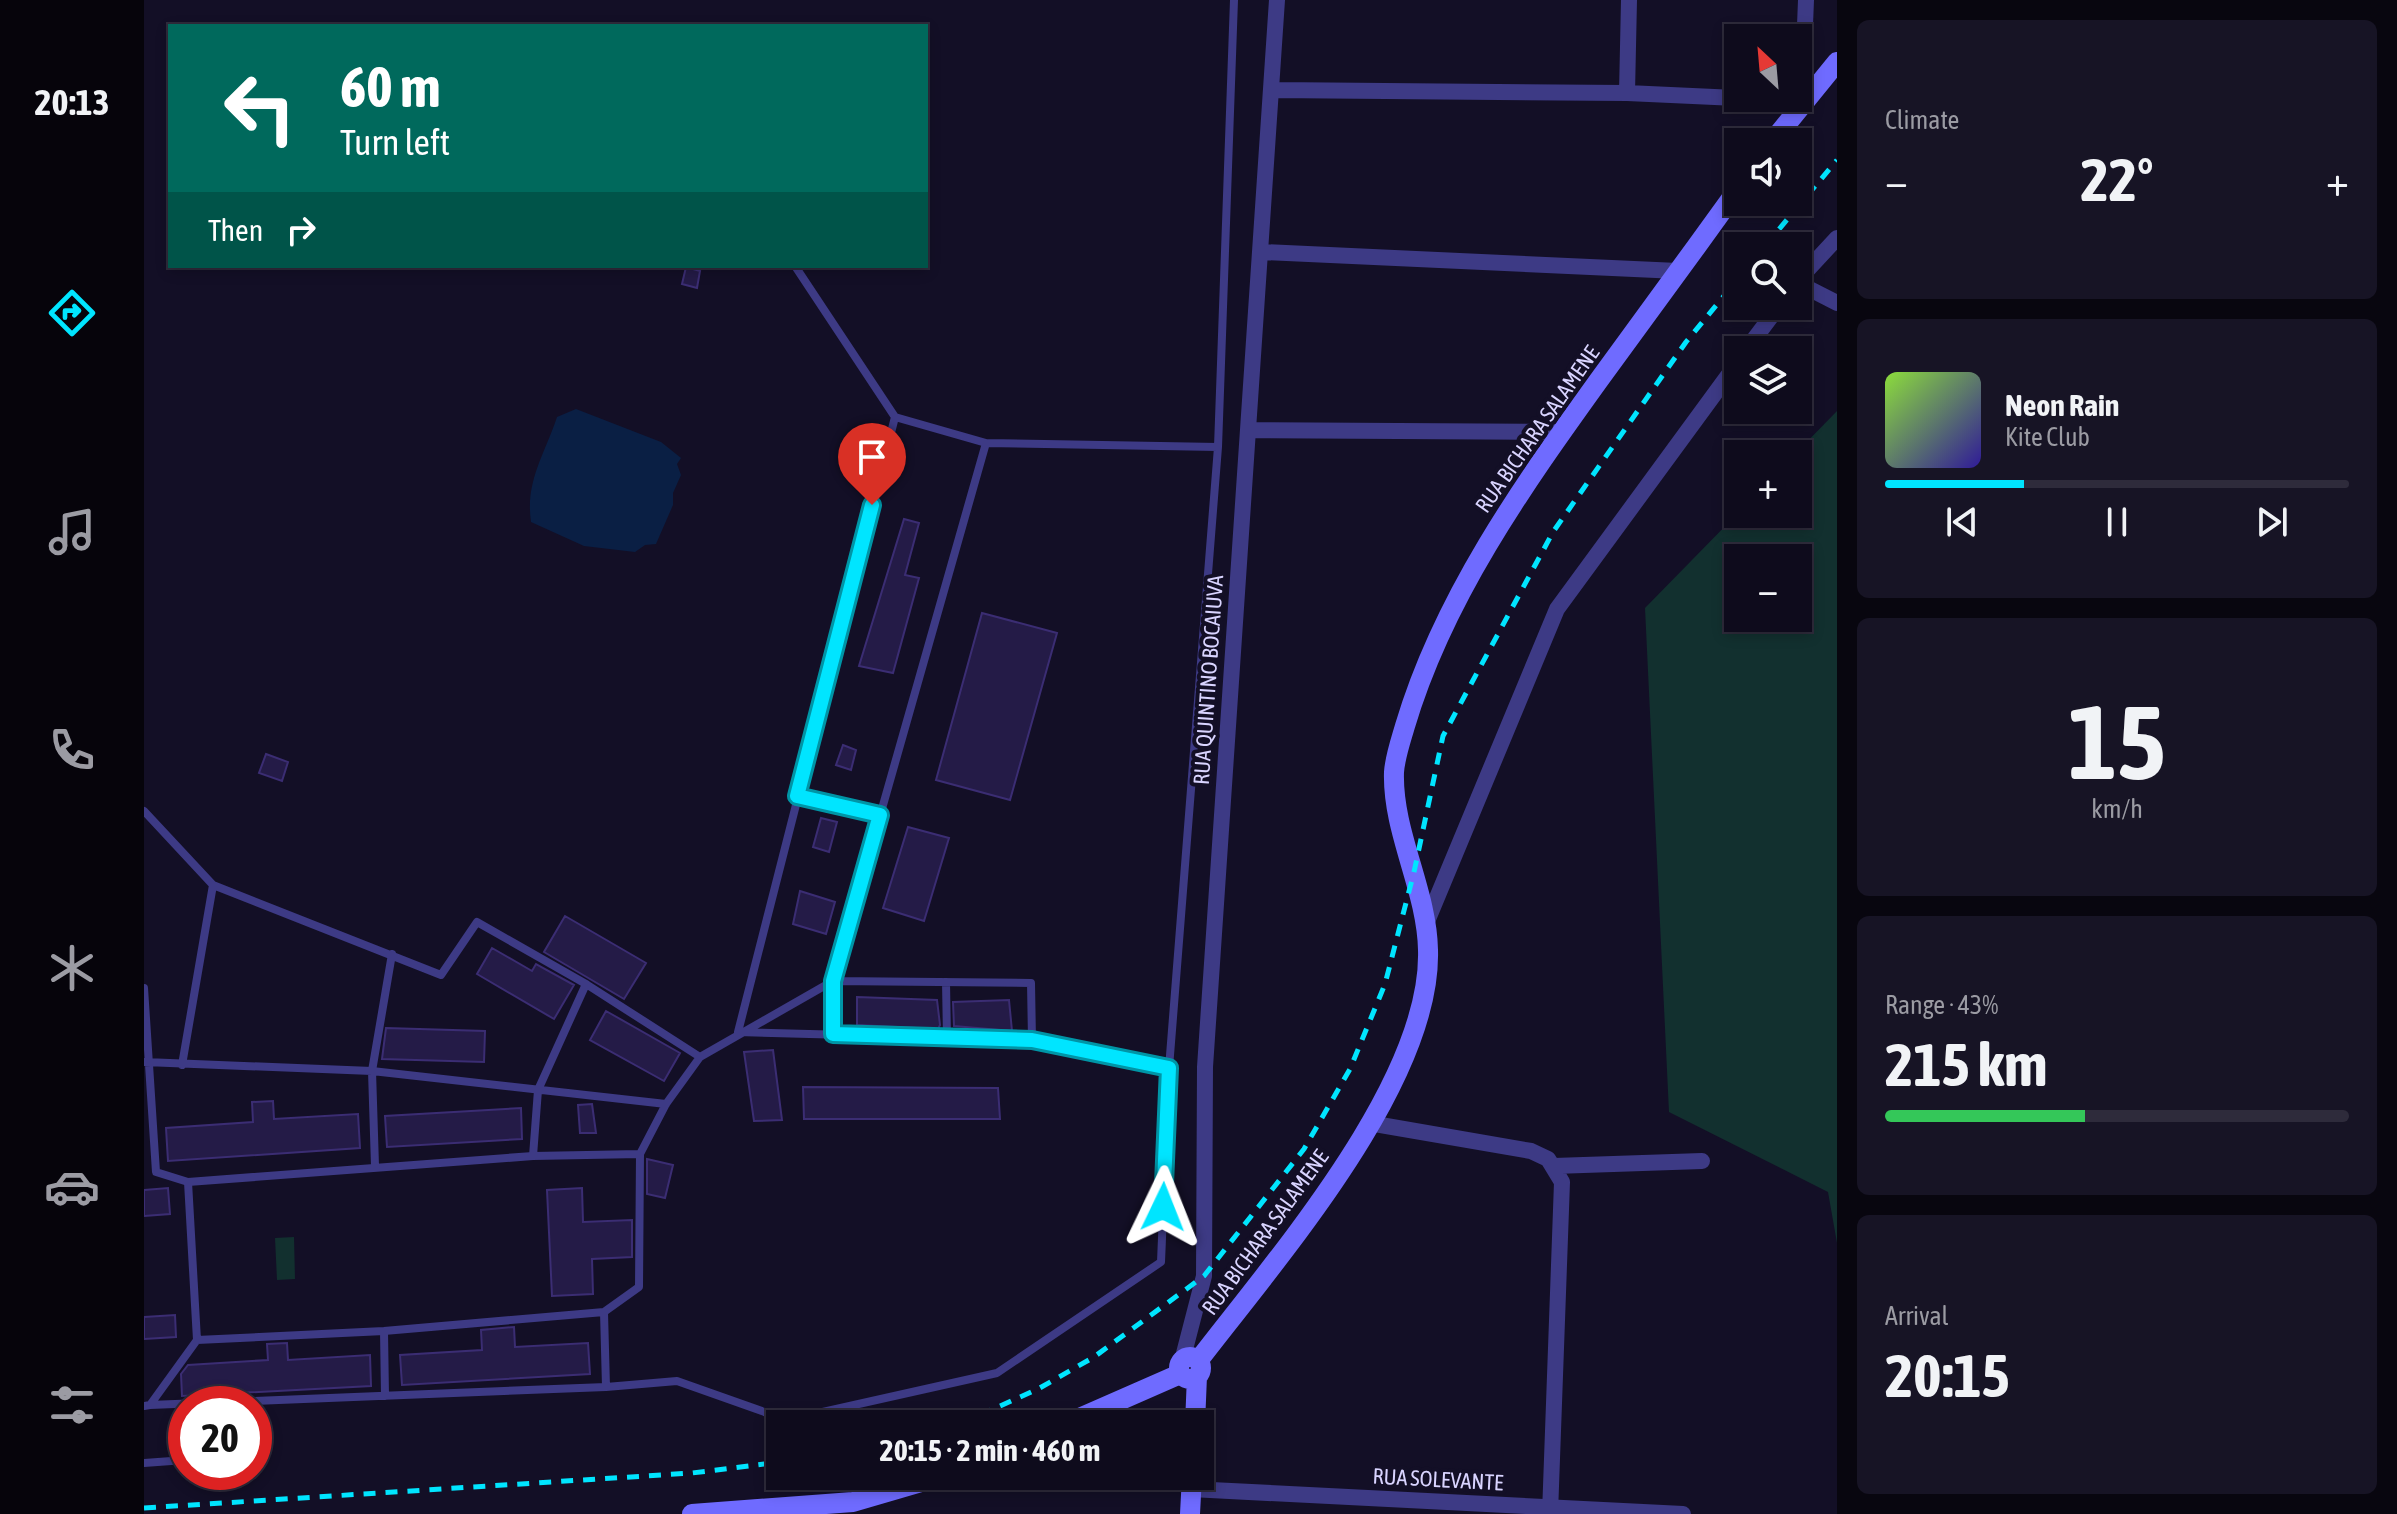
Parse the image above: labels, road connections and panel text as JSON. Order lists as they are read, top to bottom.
{
  "streets": {
    "main road": ["RUA BICHARA SALAMENE", "RUA QUINTINO BOCAIUVA"],
    "street": ["RUA SOLEVANTE"]
  },
  "crossings": [
    ["RUA BICHARA SALAMENE", "RUA QUINTINO BOCAIUVA"]
  ],
  "north": "top left",
  "page": {
    "tabs": "20:13",
    "tile": [
      "Climate",
      ["15", "km/h"],
      ["Range · 43%", "215 km"],
      ["Arrival", "20:15"]
    ],
    "map_buttons": ["+", "−"],
    "turn": ["60 m", "Turn left"],
    "heat": ["−", "22°", "+"],
    "then": "Then",
    "song": ["Neon Rain", "Kite Club"],
    "limit": "20",
    "trip": "20:15 · 2 min · 460 m"
  }
}
